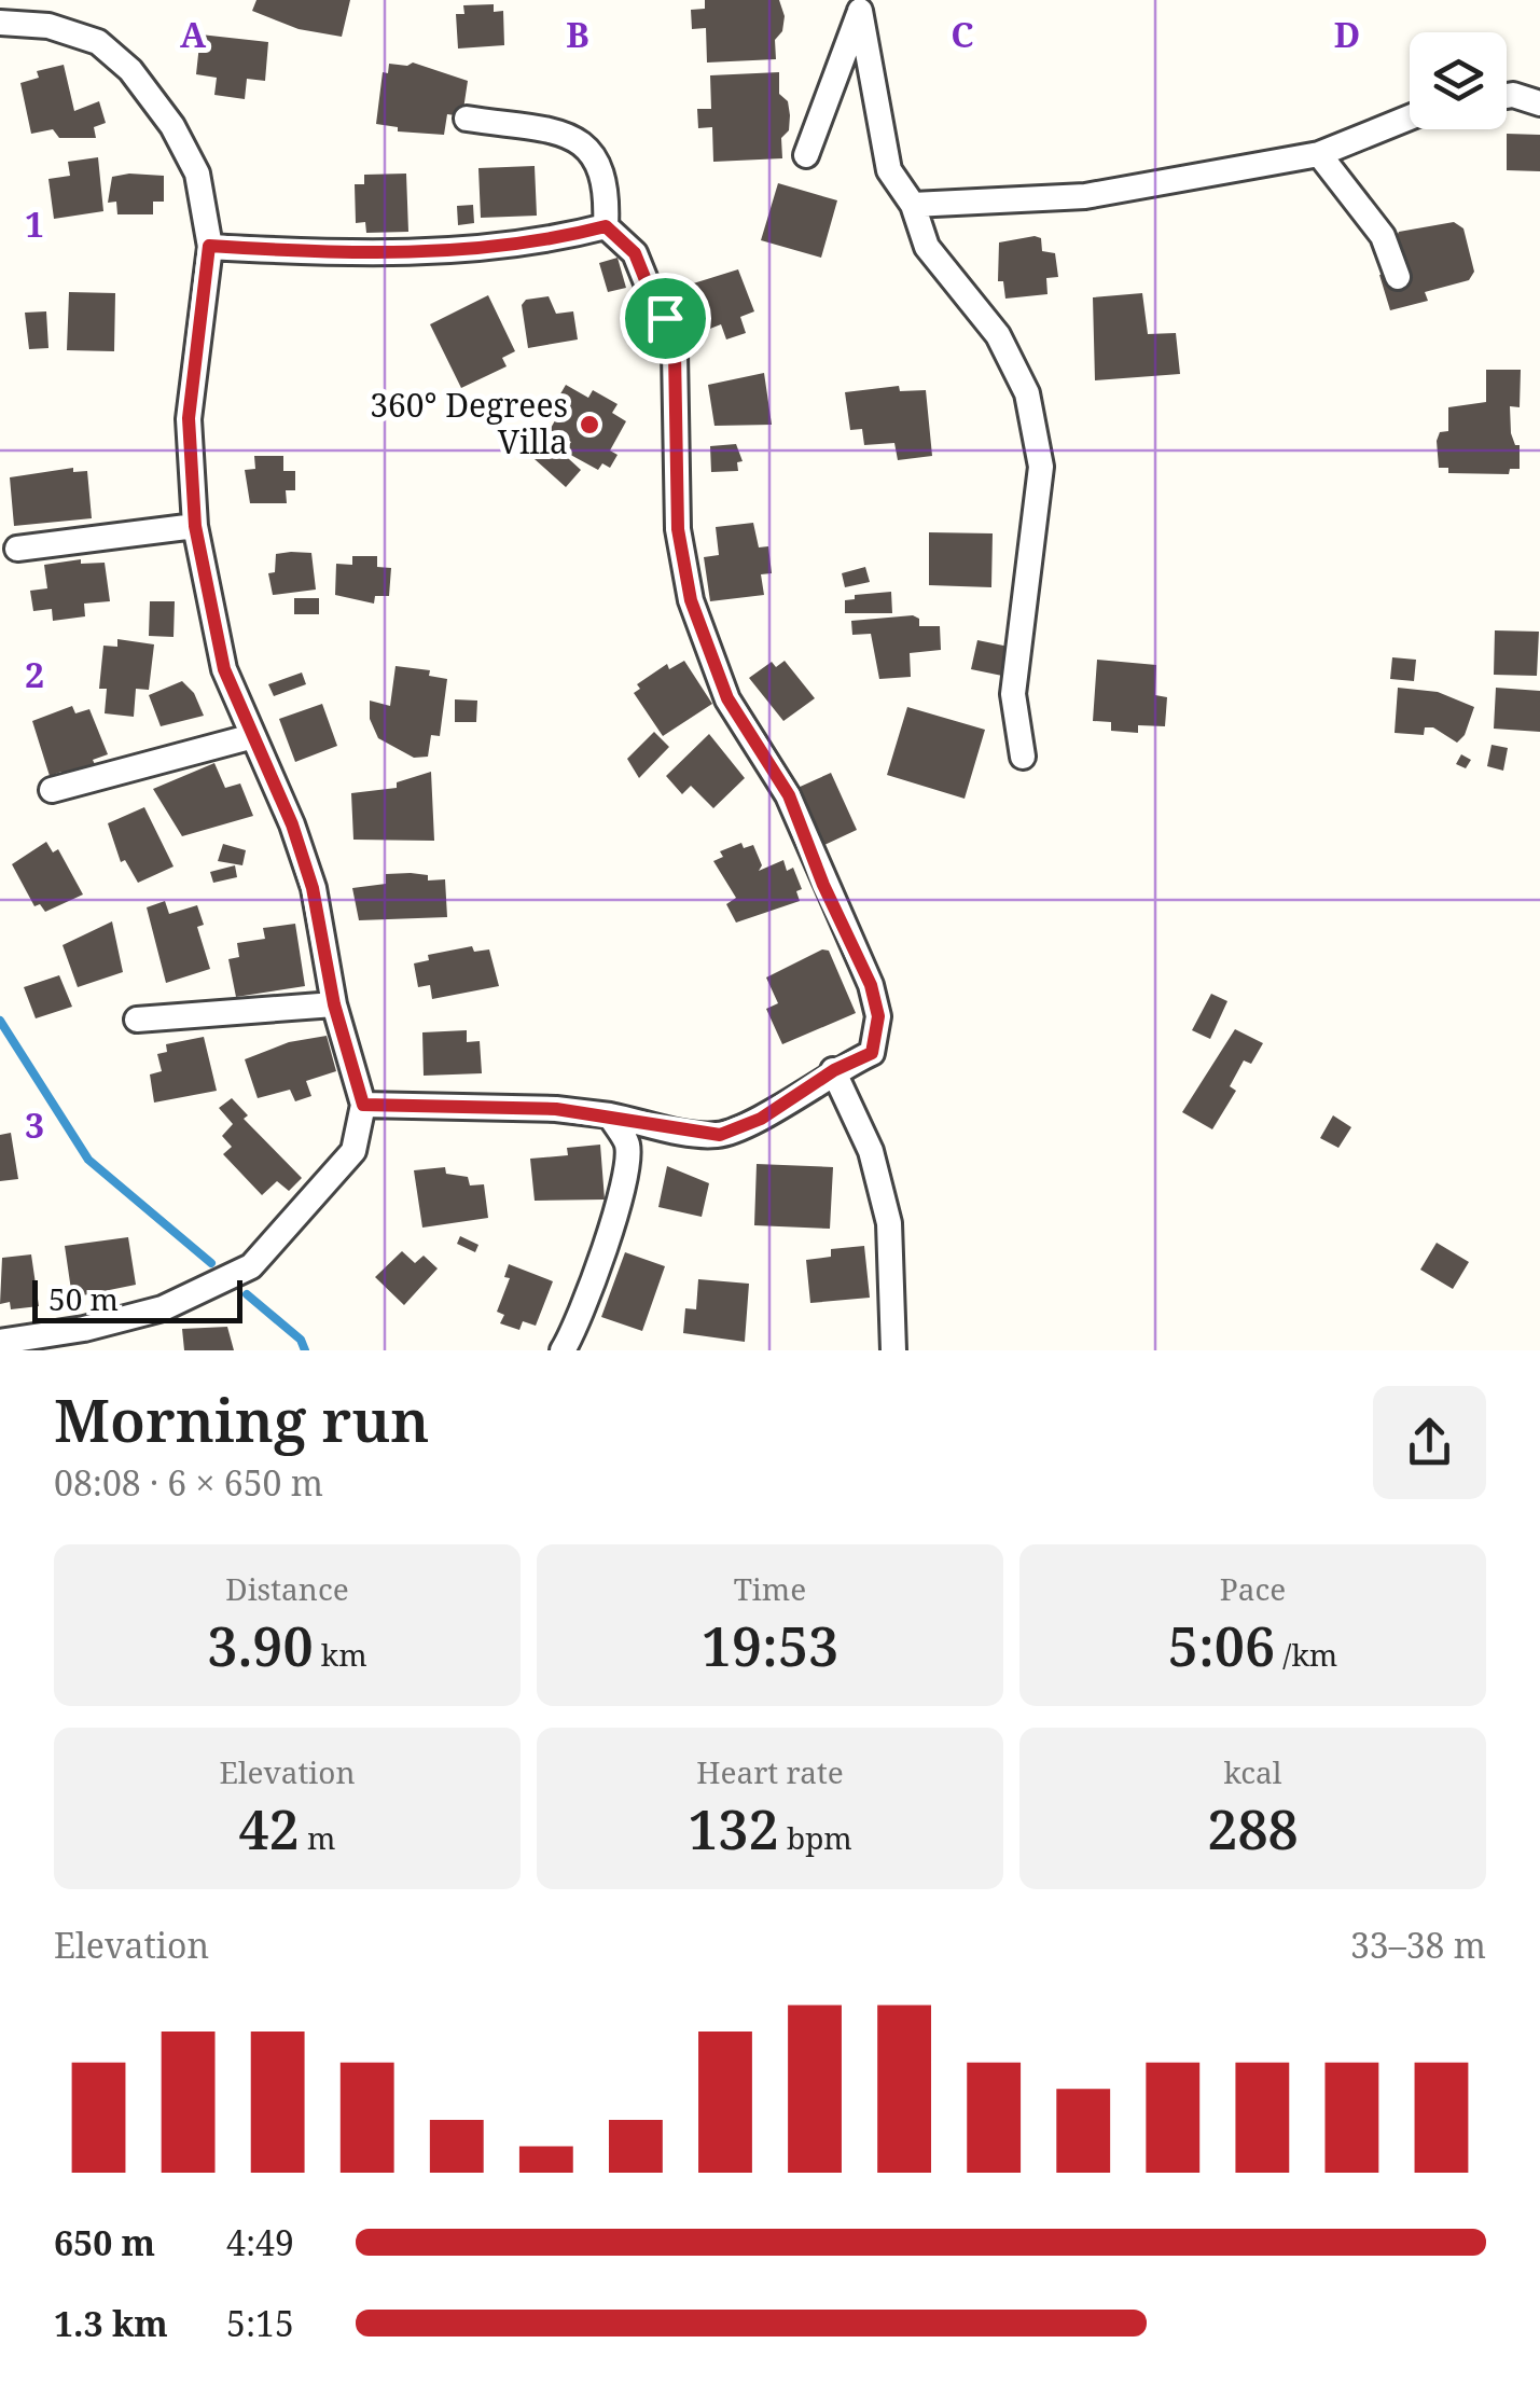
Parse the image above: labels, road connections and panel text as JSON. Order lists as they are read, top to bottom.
{
  "places": ["360° Degrees Villa"],
  "scale_bar": "50 m",
  "page": {
    "scale": "50 m",
    "heading": ["Morning run", "08:08 · 6 × 650 m"],
    "stats": [
      ["Distance", "3.90 km"],
      ["Time", "19:53"],
      ["Pace", "5:06 /km"],
      ["Elevation", "42 m"],
      ["Heart rate", "132 bpm"],
      ["kcal", "288"]
    ],
    "chart": ["Elevation", "33–38 m"],
    "list": [
      {
        "name": "650 m",
        "note": "4:49"
      },
      {
        "name": "1.3 km",
        "note": "5:15"
      }
    ]
  },
  "grid": {
    "columns": [
      "A",
      "B",
      "C",
      "D"
    ],
    "rows": ["1", "2", "3"]
  }
}
